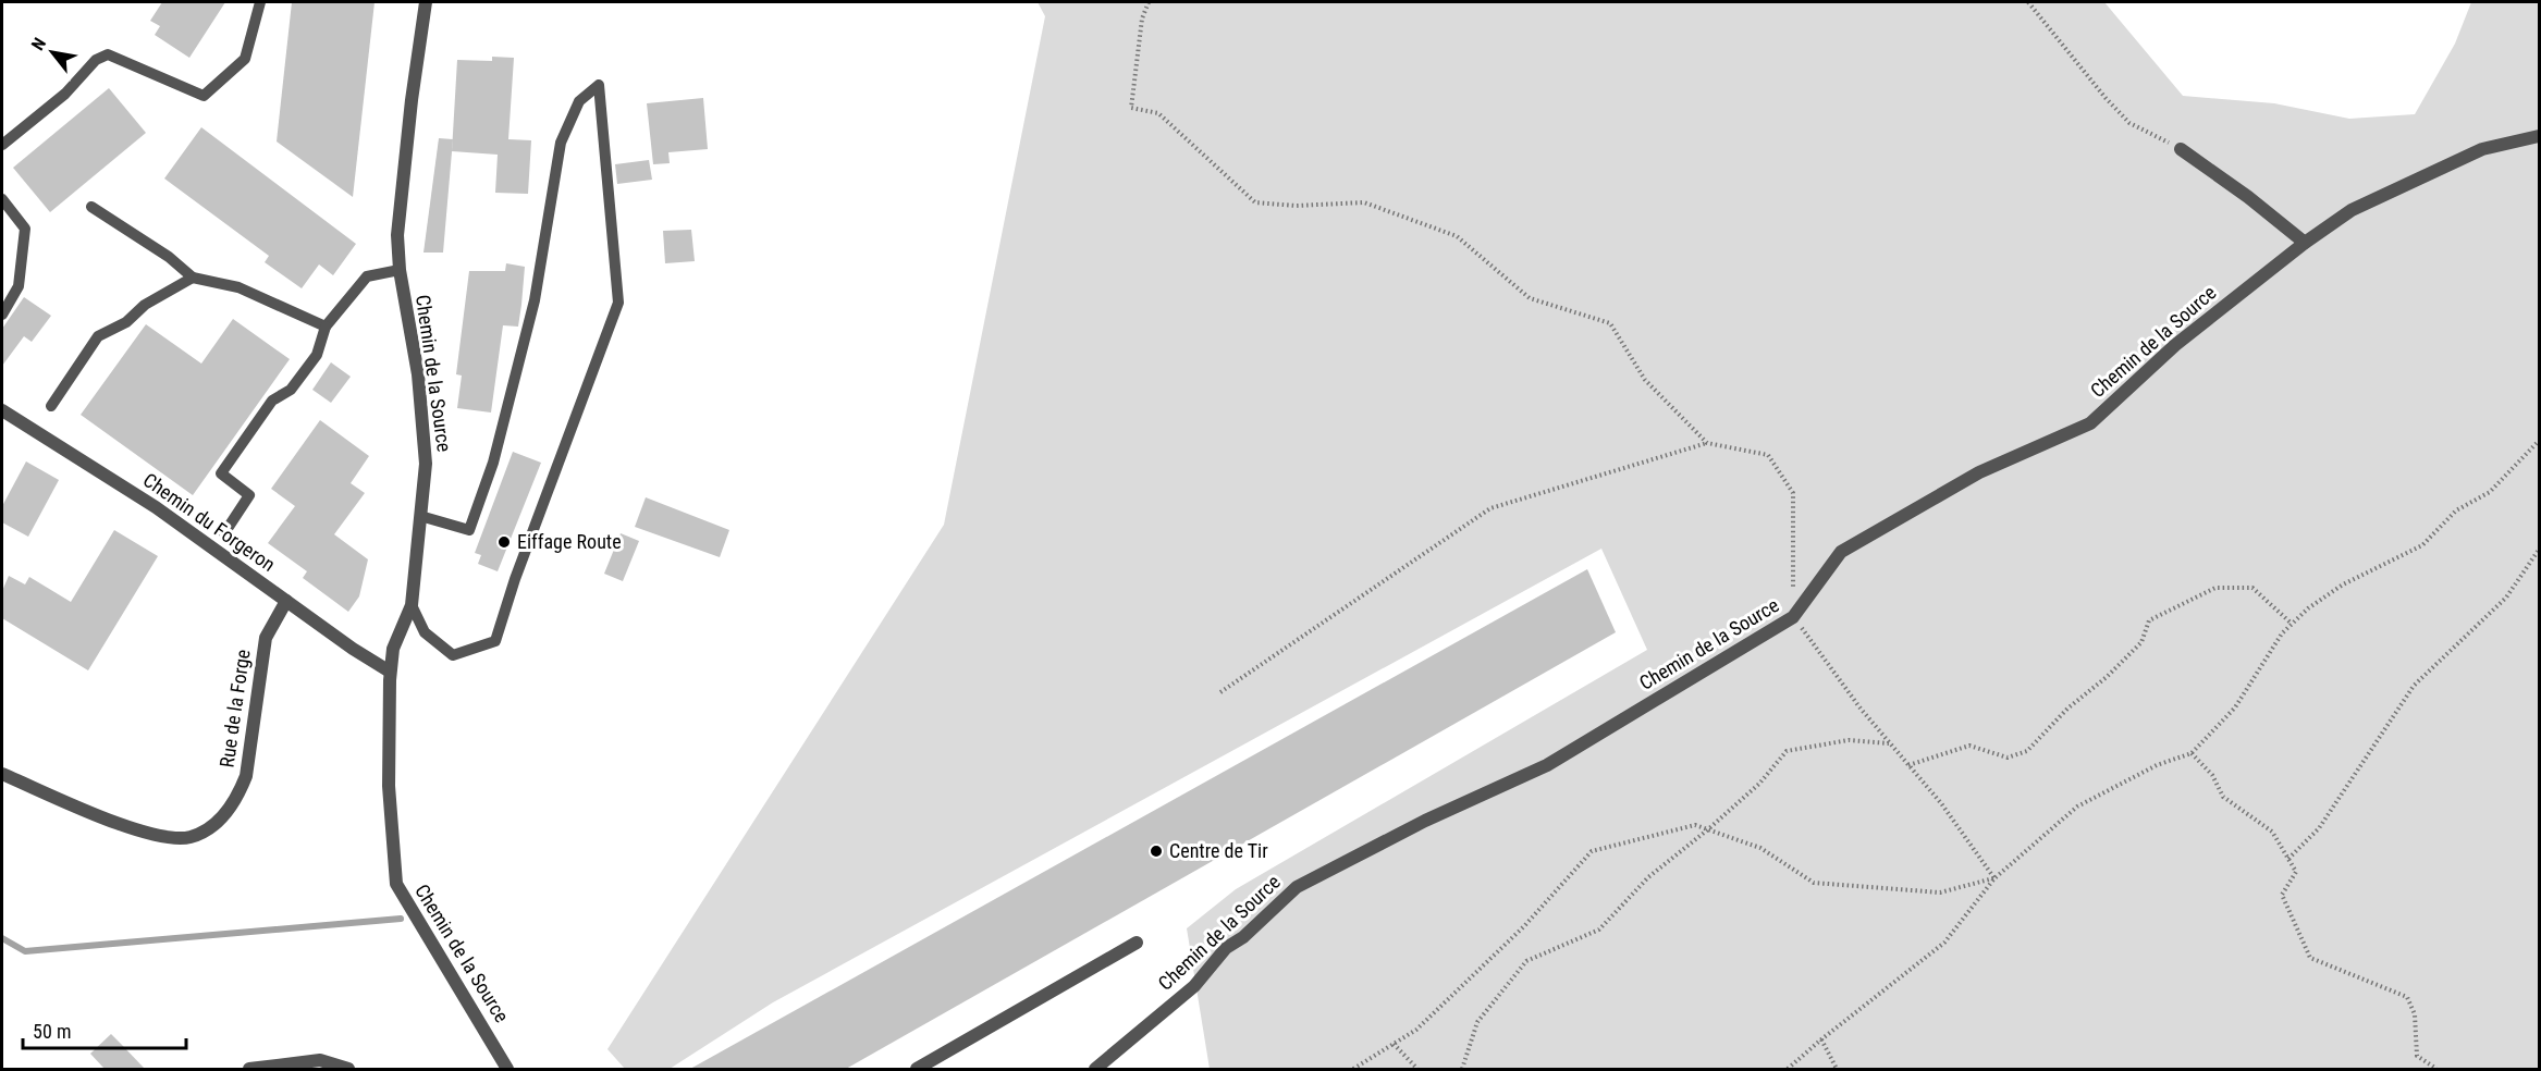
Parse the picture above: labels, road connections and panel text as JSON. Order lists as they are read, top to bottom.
{
  "streets": {
    "street": ["Chemin de la Source", "Chemin du Forgeron", "Rue de la Forge"]
  },
  "crossings": [
    ["Chemin de la Source", "Chemin du Forgeron"],
    ["Chemin du Forgeron", "Rue de la Forge"]
  ],
  "places": ["Eiffage Route", "Centre de Tir"],
  "scale_bar": "50 m",
  "north": "top left"
}
